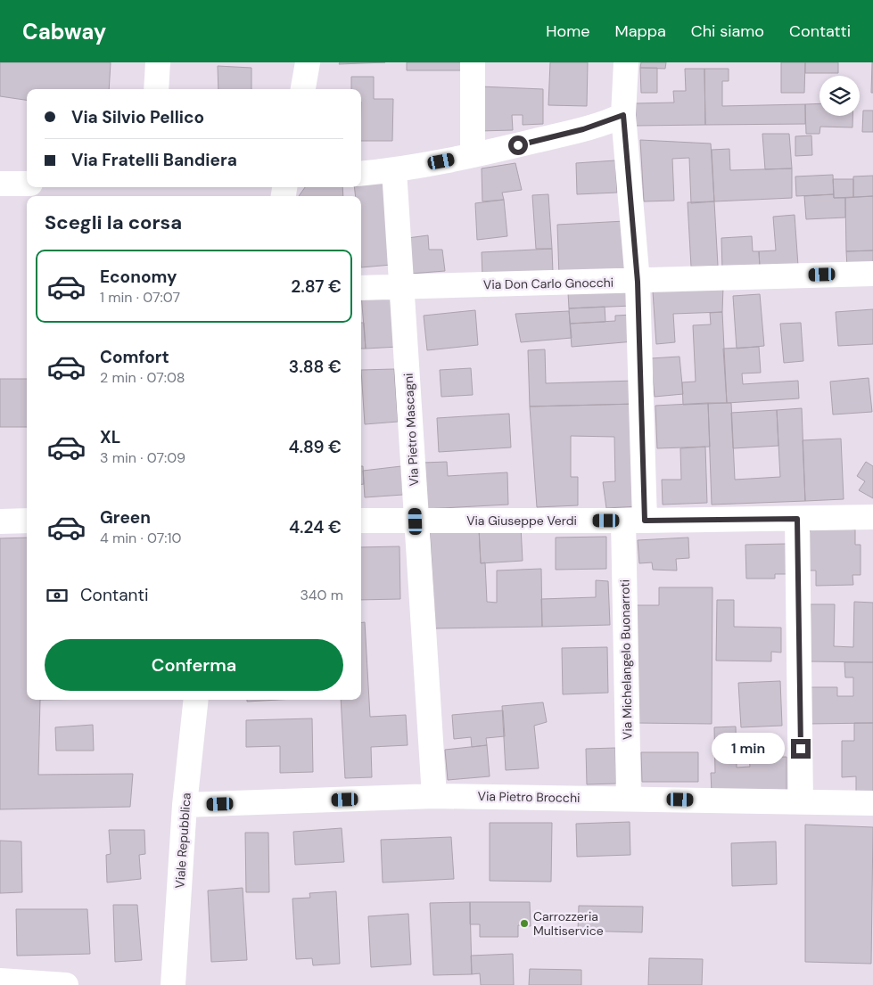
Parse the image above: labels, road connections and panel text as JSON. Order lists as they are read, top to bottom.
{
  "streets": {
    "street": [
      "Via Don Carlo Gnocchi",
      "Via Pietro Mascagni",
      "Via Giuseppe Verdi",
      "Via Michelangelo Buonarroti",
      "Via Pietro Brocchi",
      "Viale Repubblica"
    ]
  },
  "crossings": [
    ["Via Don Carlo Gnocchi", "Via Pietro Mascagni"],
    ["Via Don Carlo Gnocchi", "Via Michelangelo Buonarroti"],
    ["Via Pietro Mascagni", "Via Giuseppe Verdi"],
    ["Via Pietro Mascagni", "Via Pietro Brocchi"],
    ["Via Giuseppe Verdi", "Via Michelangelo Buonarroti"],
    ["Via Michelangelo Buonarroti", "Via Pietro Brocchi"],
    ["Via Pietro Brocchi", "Viale Repubblica"]
  ],
  "places": ["Carrozzeria Multiservice"],
  "page": {
    "header": "Cabway",
    "nav": [
      "Home",
      "Mappa",
      "Chi siamo",
      "Contatti"
    ],
    "banner": ["Via Silvio Pellico", "Via Fratelli Bandiera"],
    "heading": "Scegli la corsa",
    "list": [
      {
        "name": "Economy",
        "note": "1 min · 07:07",
        "value": "2.87 €"
      },
      {
        "name": "Comfort",
        "note": "2 min · 07:08",
        "value": "3.88 €"
      },
      {
        "name": "XL",
        "note": "3 min · 07:09",
        "value": "4.89 €"
      },
      {
        "name": "Green",
        "note": "4 min · 07:10",
        "value": "4.24 €"
      }
    ],
    "pay": ["Contanti", "340 m"],
    "buttons": "Conferma",
    "bubble": "1 min"
  }
}
